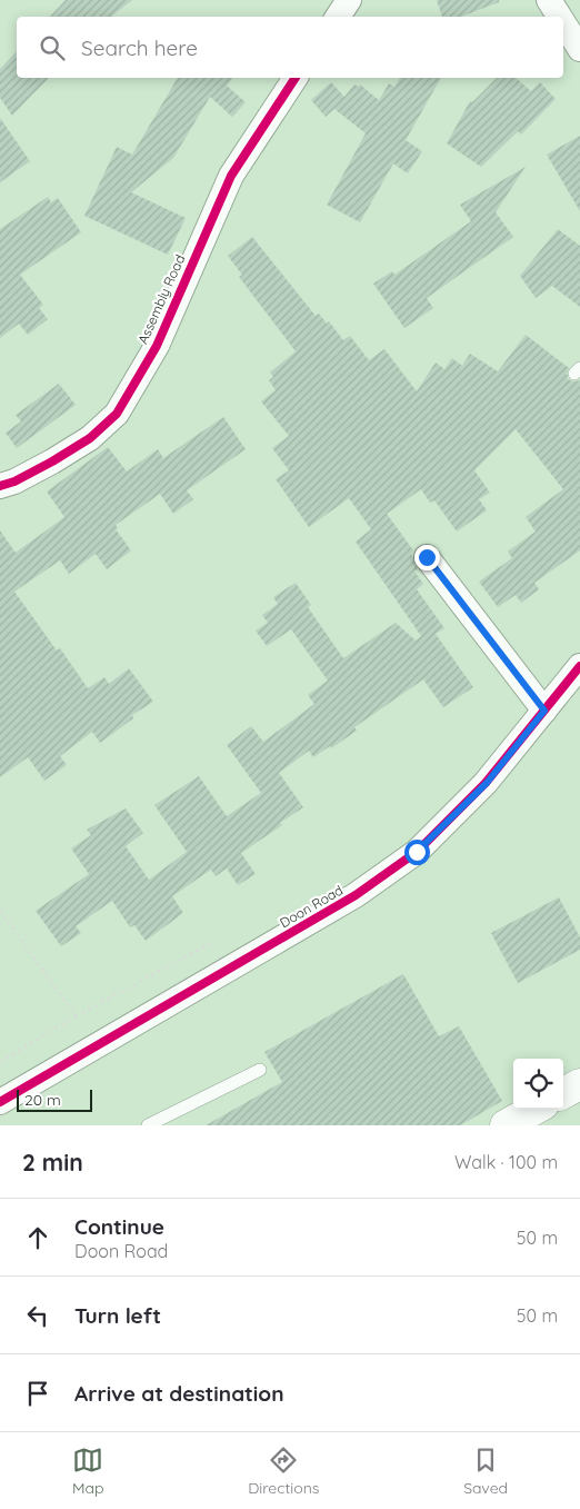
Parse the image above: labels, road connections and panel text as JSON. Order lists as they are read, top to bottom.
{
  "streets": {
    "street": ["Assembly Road", "Doon Road"]
  },
  "scale_bar": "20 m",
  "page": {
    "search": "Search here",
    "scale": "20 m",
    "heading": ["2 min", "Walk · 100 m"],
    "list": [
      ["Continue", "Doon Road", "50 m"],
      ["Turn left", "50 m"],
      "Arrive at destination"
    ],
    "nav": ["Map", "Directions", "Saved"]
  }
}
